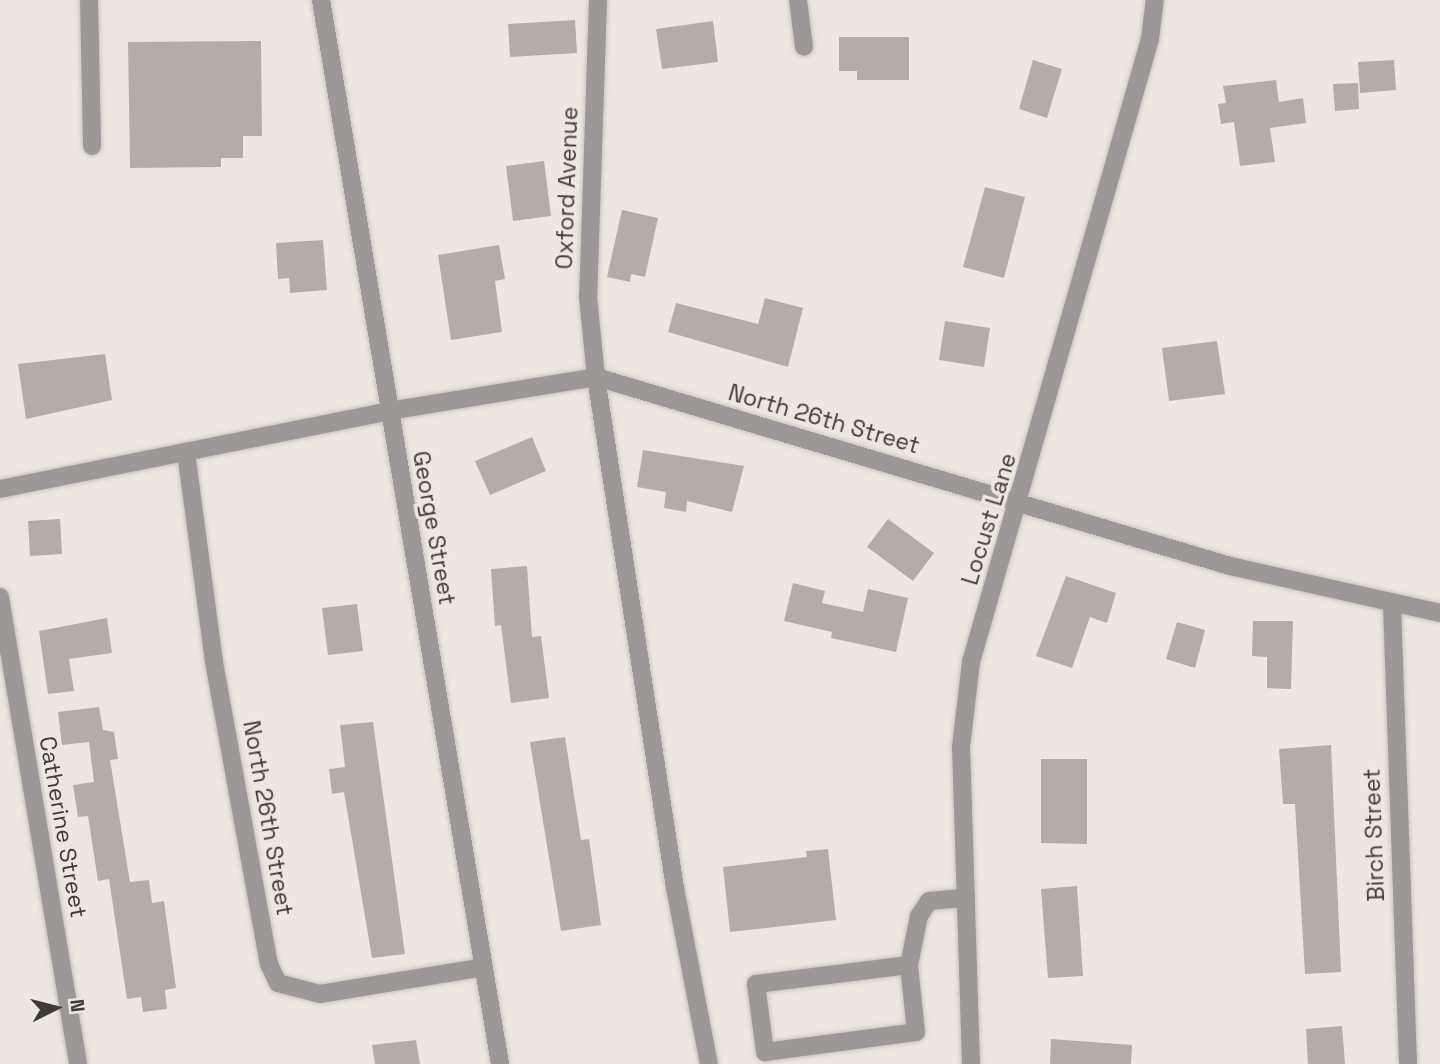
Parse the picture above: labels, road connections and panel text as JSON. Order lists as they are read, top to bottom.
{
  "streets": {
    "street": [
      "Oxford Avenue",
      "North 26th Street",
      "Locust Lane",
      "George Street",
      "Catherine Street",
      "Birch Street"
    ]
  },
  "crossings": [
    ["Oxford Avenue", "North 26th Street"],
    ["North 26th Street", "Locust Lane"],
    ["North 26th Street", "George Street"],
    ["North 26th Street", "Birch Street"]
  ],
  "north": "right"
}
